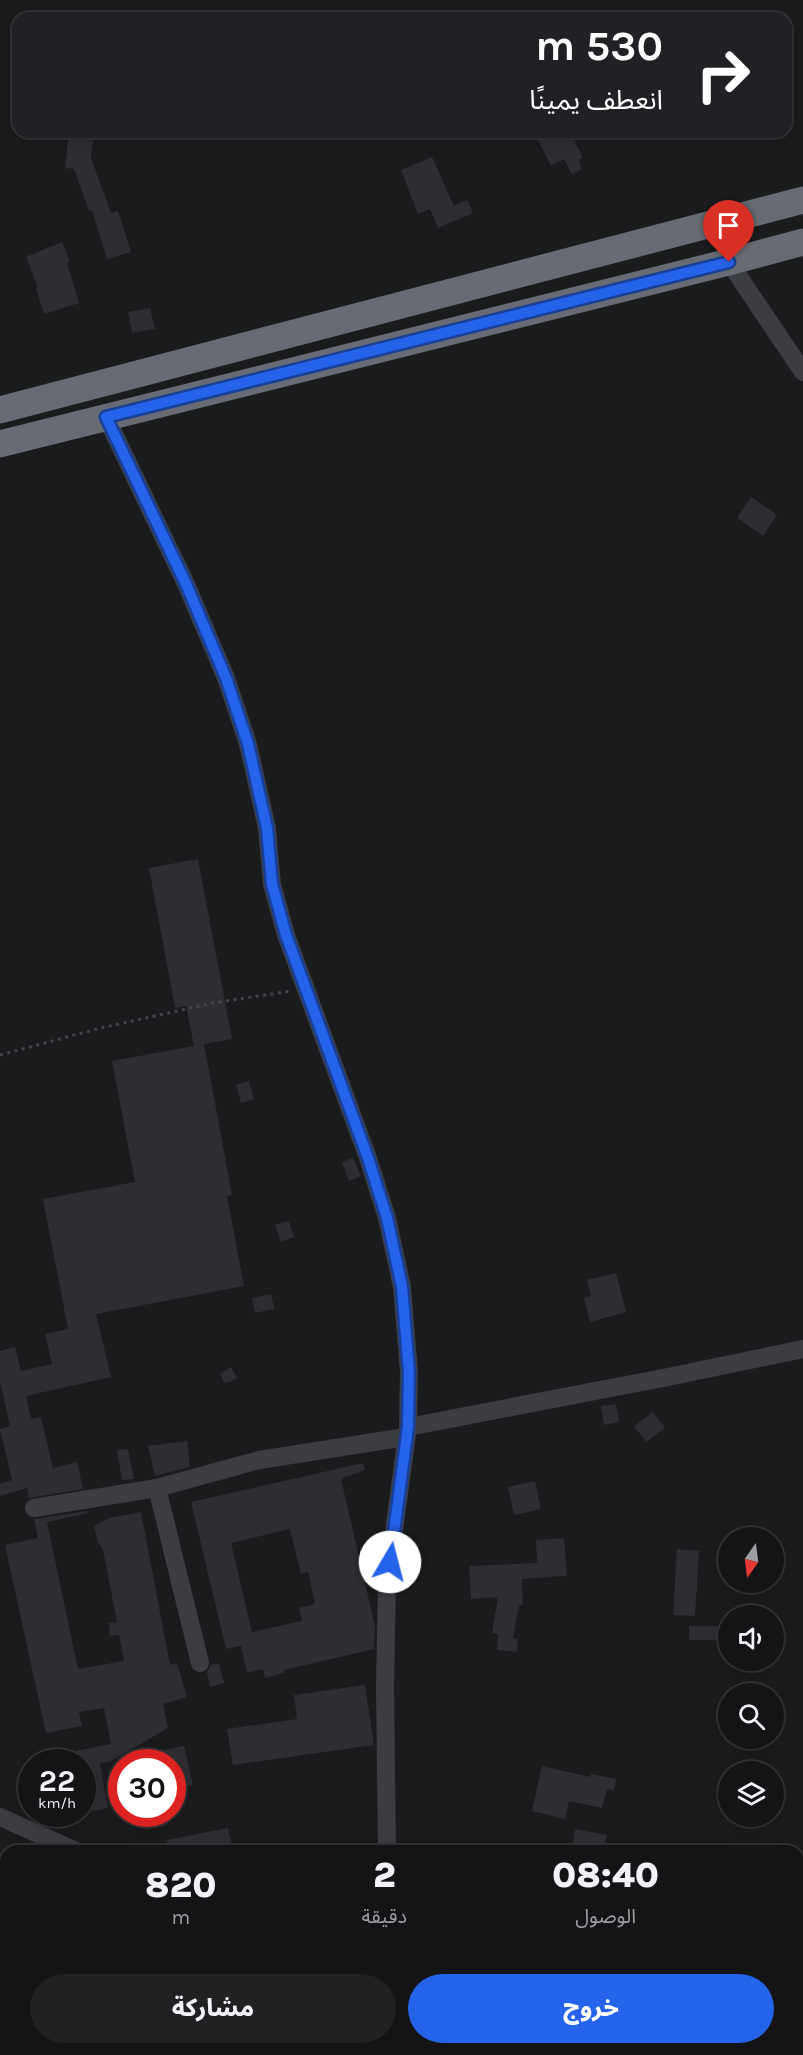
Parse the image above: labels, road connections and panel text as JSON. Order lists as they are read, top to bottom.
{
  "north": "bottom",
  "page": {
    "turn": ["530 m", "انعطف يمينًا"],
    "speed": "22 km/h",
    "limit": "30",
    "eta": [
      "08:40",
      "الوصول",
      "2",
      "دقيقة",
      "820",
      "m"
    ],
    "buttons": ["خروج", "مشاركة"]
  }
}
